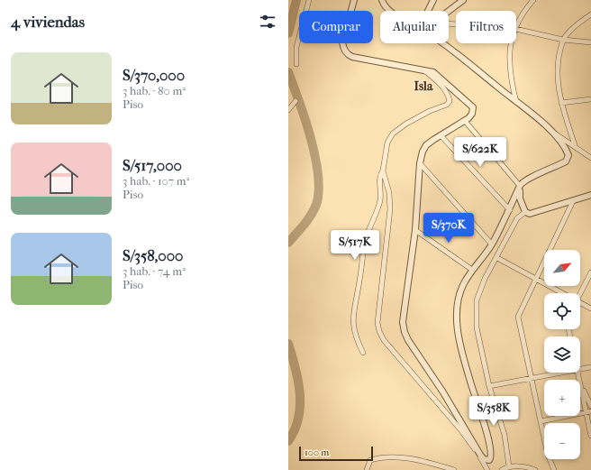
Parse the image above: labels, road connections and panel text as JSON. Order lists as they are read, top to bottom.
{
  "districts": ["Isla"],
  "scale_bar": "100 m",
  "north": "top right",
  "page": {
    "heading": "4 viviendas",
    "chip": ["Comprar", "Alquilar", "Filtros"],
    "list": [
      {
        "name": "S/370,000",
        "note": "3 hab. · 80 m² · Piso"
      },
      {
        "name": "S/517,000",
        "note": "3 hab. · 107 m² · Piso"
      },
      {
        "name": "S/358,000",
        "note": "3 hab. · 74 m² · Piso"
      }
    ],
    "price": [
      "S/622K",
      "S/370K",
      "S/517K",
      "S/358K"
    ],
    "map_buttons": ["+", "−"],
    "scale": "100 m"
  }
}
